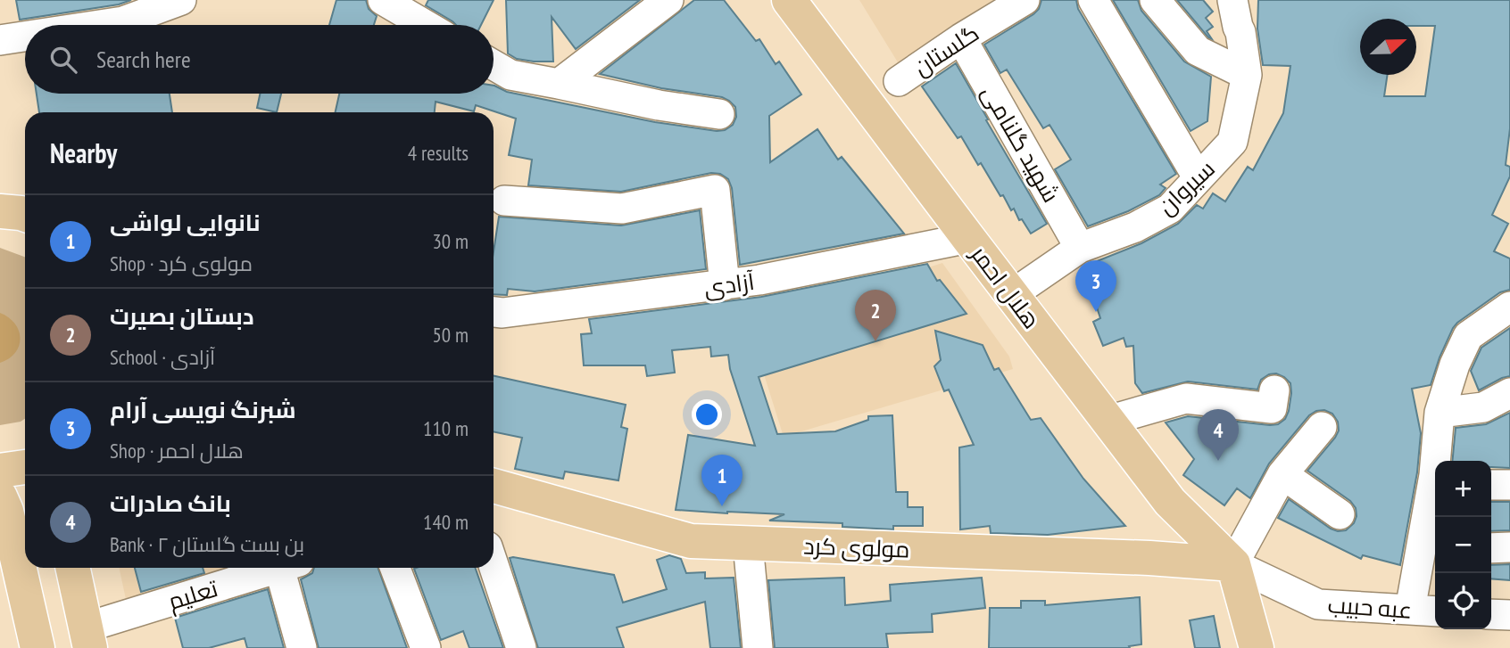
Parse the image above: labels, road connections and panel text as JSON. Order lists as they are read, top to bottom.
{
  "streets": {
    "main road": ["هلال احمر", "مولوی کرد"],
    "street": [
      "گلستان",
      "شهید گلنامی",
      "سیروان",
      "آزادی",
      "تعلیم",
      "عبه حبیب"
    ]
  },
  "crossings": [
    ["گلستان", "شهید گلنامی"],
    ["شهید گلنامی", "سیروان"],
    ["سیروان", "هلال احمر"],
    ["آزادی", "هلال احمر"],
    ["هلال احمر", "مولوی کرد"],
    ["هلال احمر", "عبه حبیب"],
    ["مولوی کرد", "عبه حبیب"]
  ],
  "north": "right",
  "page": {
    "search": "Search here",
    "heading": ["Nearby", "4 results"],
    "list": [
      {
        "mark": "1",
        "name": "نانوایی لواشی",
        "note": "Shop · مولوی کرد",
        "value": "30 m"
      },
      {
        "mark": "2",
        "name": "دبستان بصیرت",
        "note": "School · آزادی",
        "value": "50 m"
      },
      {
        "mark": "3",
        "name": "شبرنگ نویسی آرام",
        "note": "Shop · هلال احمر",
        "value": "110 m"
      },
      {
        "mark": "4",
        "name": "بانک صادرات",
        "note": "Bank · بن بست گلستان ۲",
        "value": "140 m"
      }
    ],
    "pins": [
      "3",
      "2",
      "4",
      "1"
    ],
    "map_buttons": ["+", "−"]
  }
}
